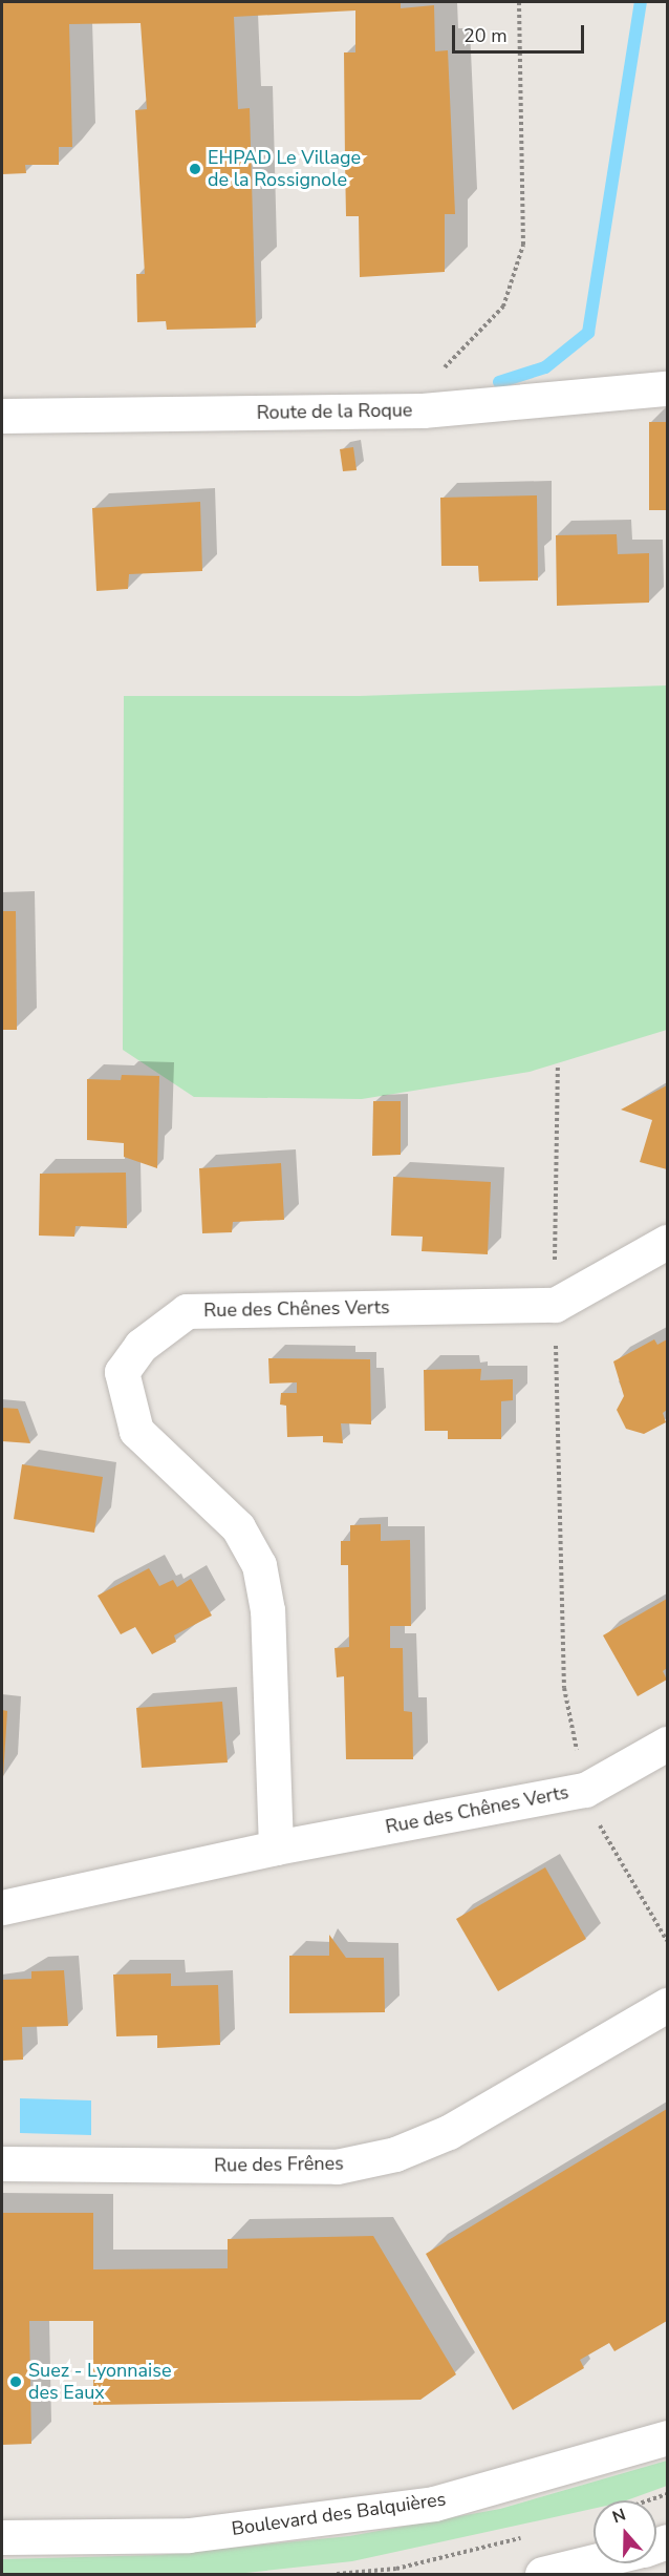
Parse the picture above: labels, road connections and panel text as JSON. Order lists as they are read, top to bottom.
{
  "streets": {
    "street": [
      "Route de la Roque",
      "Rue des Chênes Verts",
      "Rue des Frênes",
      "Boulevard des Balquières"
    ]
  },
  "places": ["EHPAD Le Village de la Rossignole", "Suez - Lyonnaise des Eaux"],
  "scale_bar": "20 m",
  "north": "top"
}
